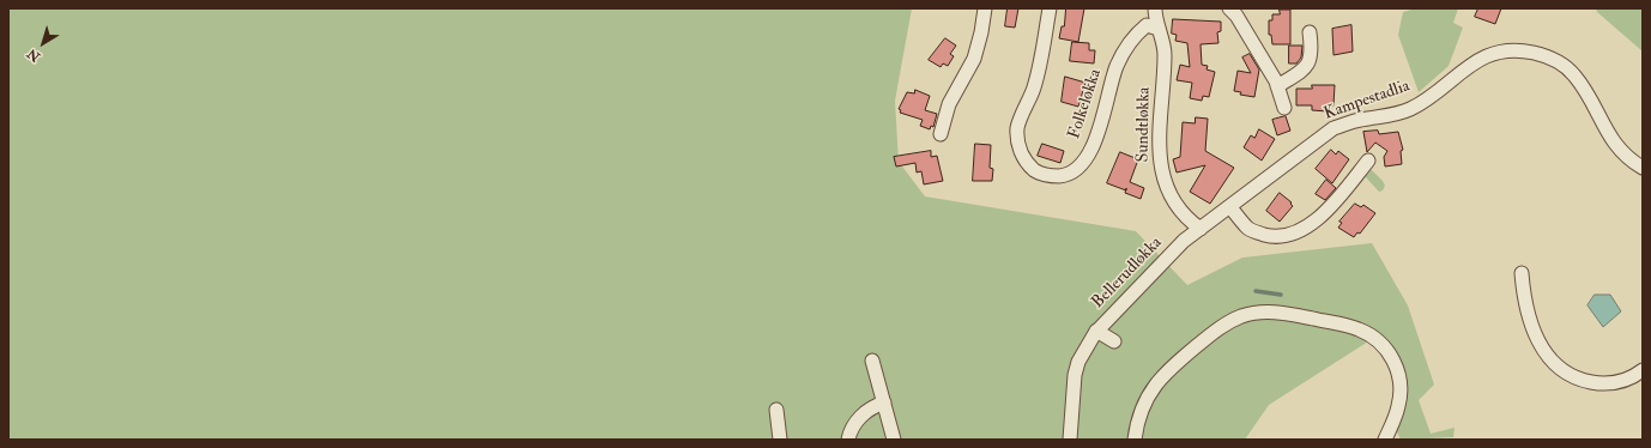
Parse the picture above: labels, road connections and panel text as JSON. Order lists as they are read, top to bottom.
{
  "streets": {
    "street": [
      "Kampestadlia",
      "Folkeløkka",
      "Sundtløkka",
      "Bellerudløkka"
    ]
  },
  "crossings": [
    ["Kampestadlia", "Sundtløkka"],
    ["Kampestadlia", "Bellerudløkka"],
    ["Folkeløkka", "Sundtløkka"]
  ],
  "north": "bottom left"
}
